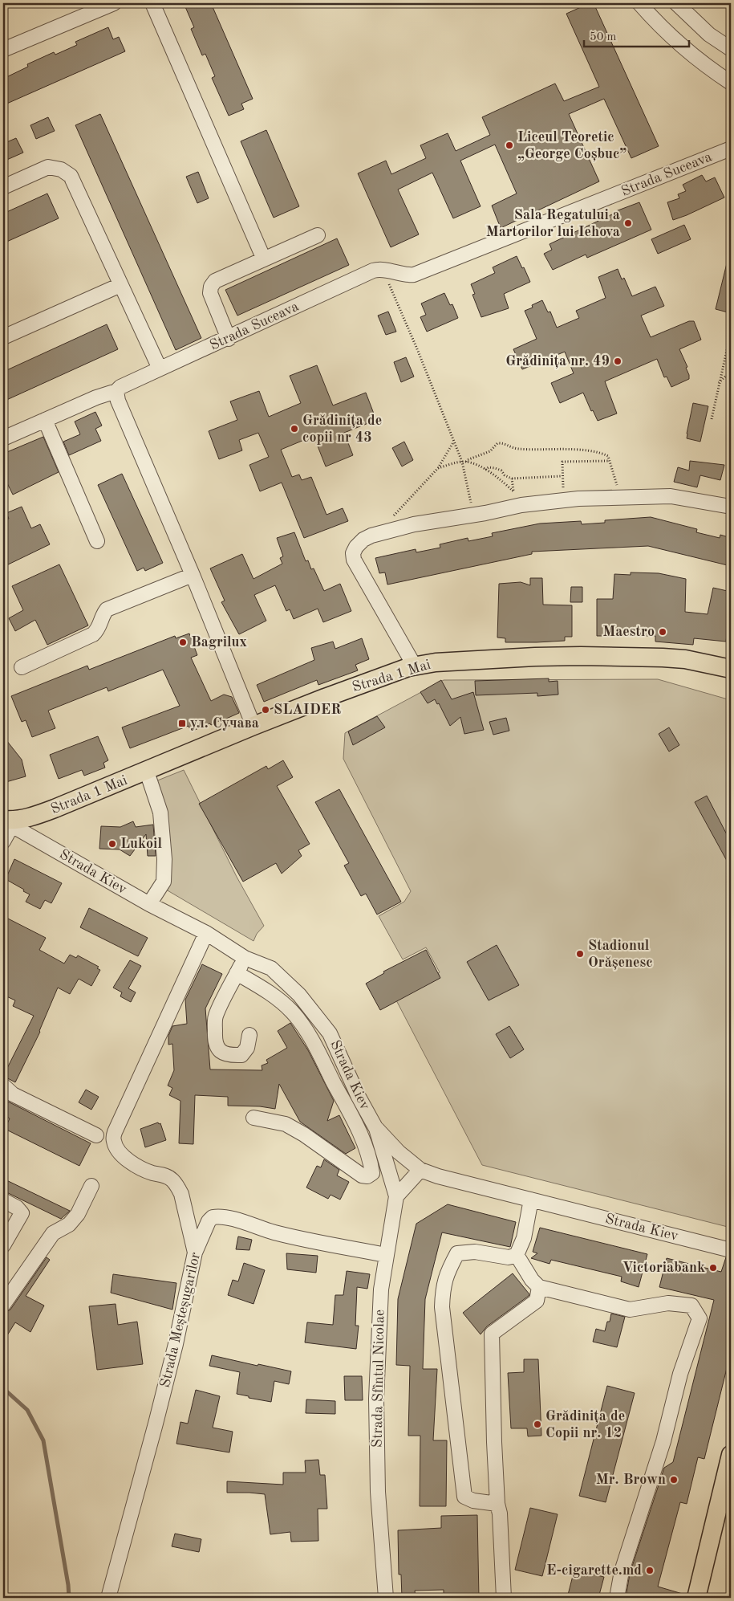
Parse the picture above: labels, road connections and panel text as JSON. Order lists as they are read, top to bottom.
{
  "streets": {
    "main road": ["Strada 1 Mai"],
    "street": [
      "Strada Suceava",
      "Strada Kiev",
      "Strada Meșteșugarilor",
      "Strada Sfîntul Nicolae"
    ]
  },
  "crossings": [
    ["Strada 1 Mai", "Strada Kiev"],
    ["Strada Meșteșugarilor", "Strada Sfîntul Nicolae"]
  ],
  "places": {
    "other": [
      "Liceul Teoretic „George Coșbuc”",
      "Sala Regatului a Martorilor lui Iehova",
      "Grădinița nr. 49",
      "Grădinița de copii nr 43",
      "Maestro",
      "Bagrilux",
      "SLAIDER",
      "Lukoil",
      "Stadionul Orășenesc",
      "Victoriabank",
      "Grădinița de Copii nr. 12",
      "Mr. Brown",
      "E-cigarette.md"
    ],
    "transit": ["ул. Сучава"]
  },
  "scale_bar": "50 m"
}
